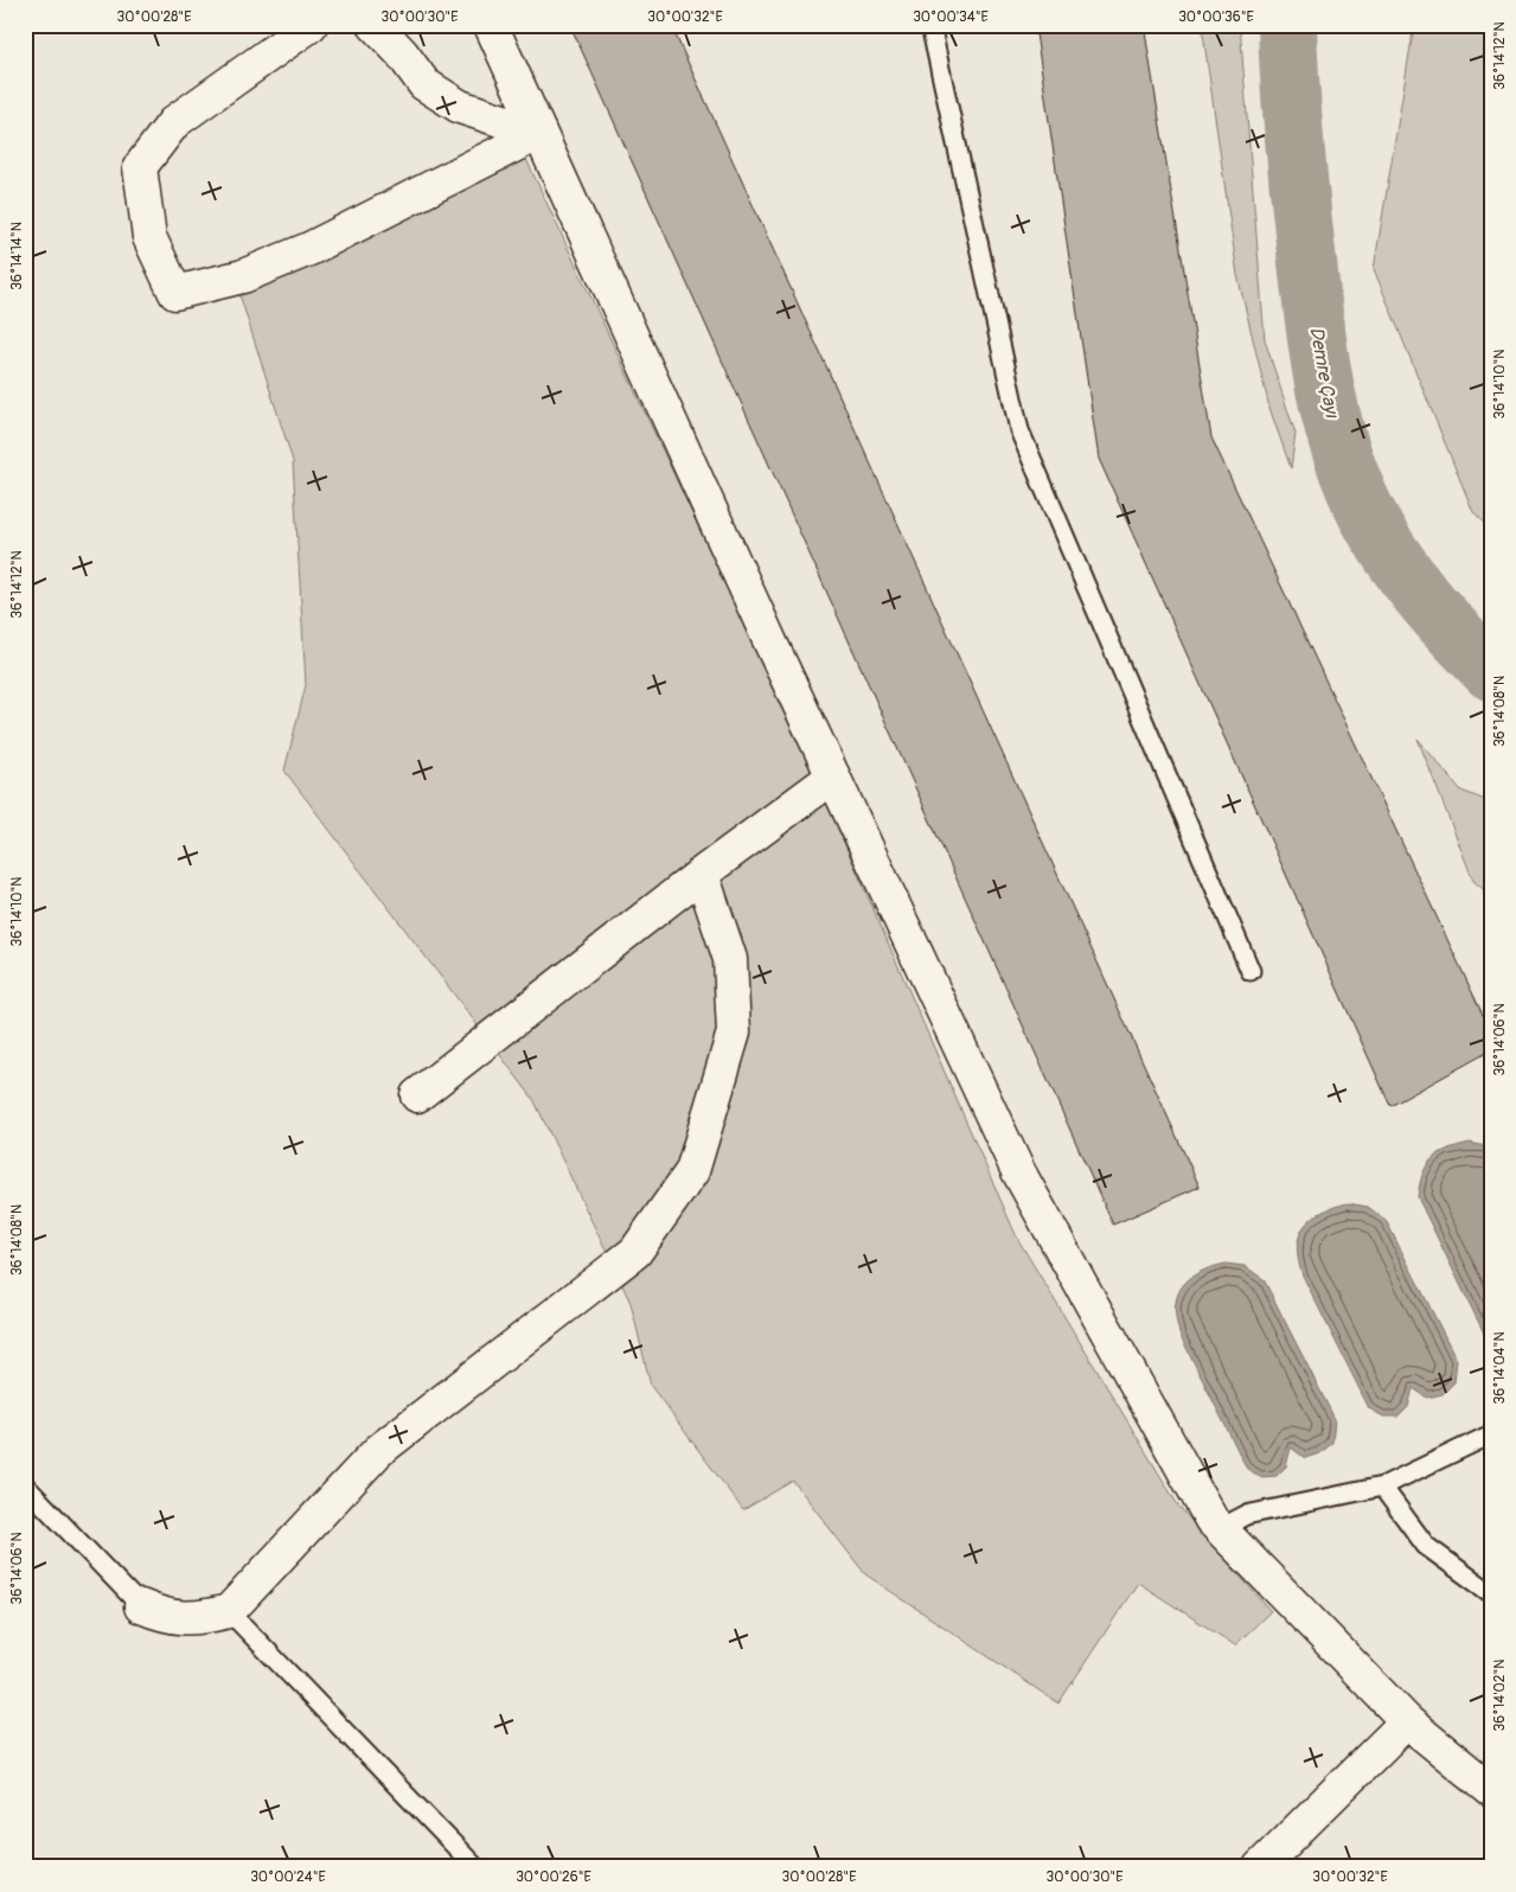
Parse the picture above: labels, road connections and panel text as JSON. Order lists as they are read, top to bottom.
{
  "water": ["Demre Çayı"],
  "coordinates": [
    "30°00'28\"E",
    "30°00'30\"E",
    "30°00'32\"E",
    "30°00'34\"E",
    "30°00'36\"E",
    "36°14'12\"N",
    "36°14'14\"N",
    "36°14'10\"N",
    "36°14'08\"N",
    "36°14'06\"N",
    "36°14'04\"N",
    "36°14'02\"N",
    "30°00'24\"E",
    "30°00'26\"E"
  ]
}
